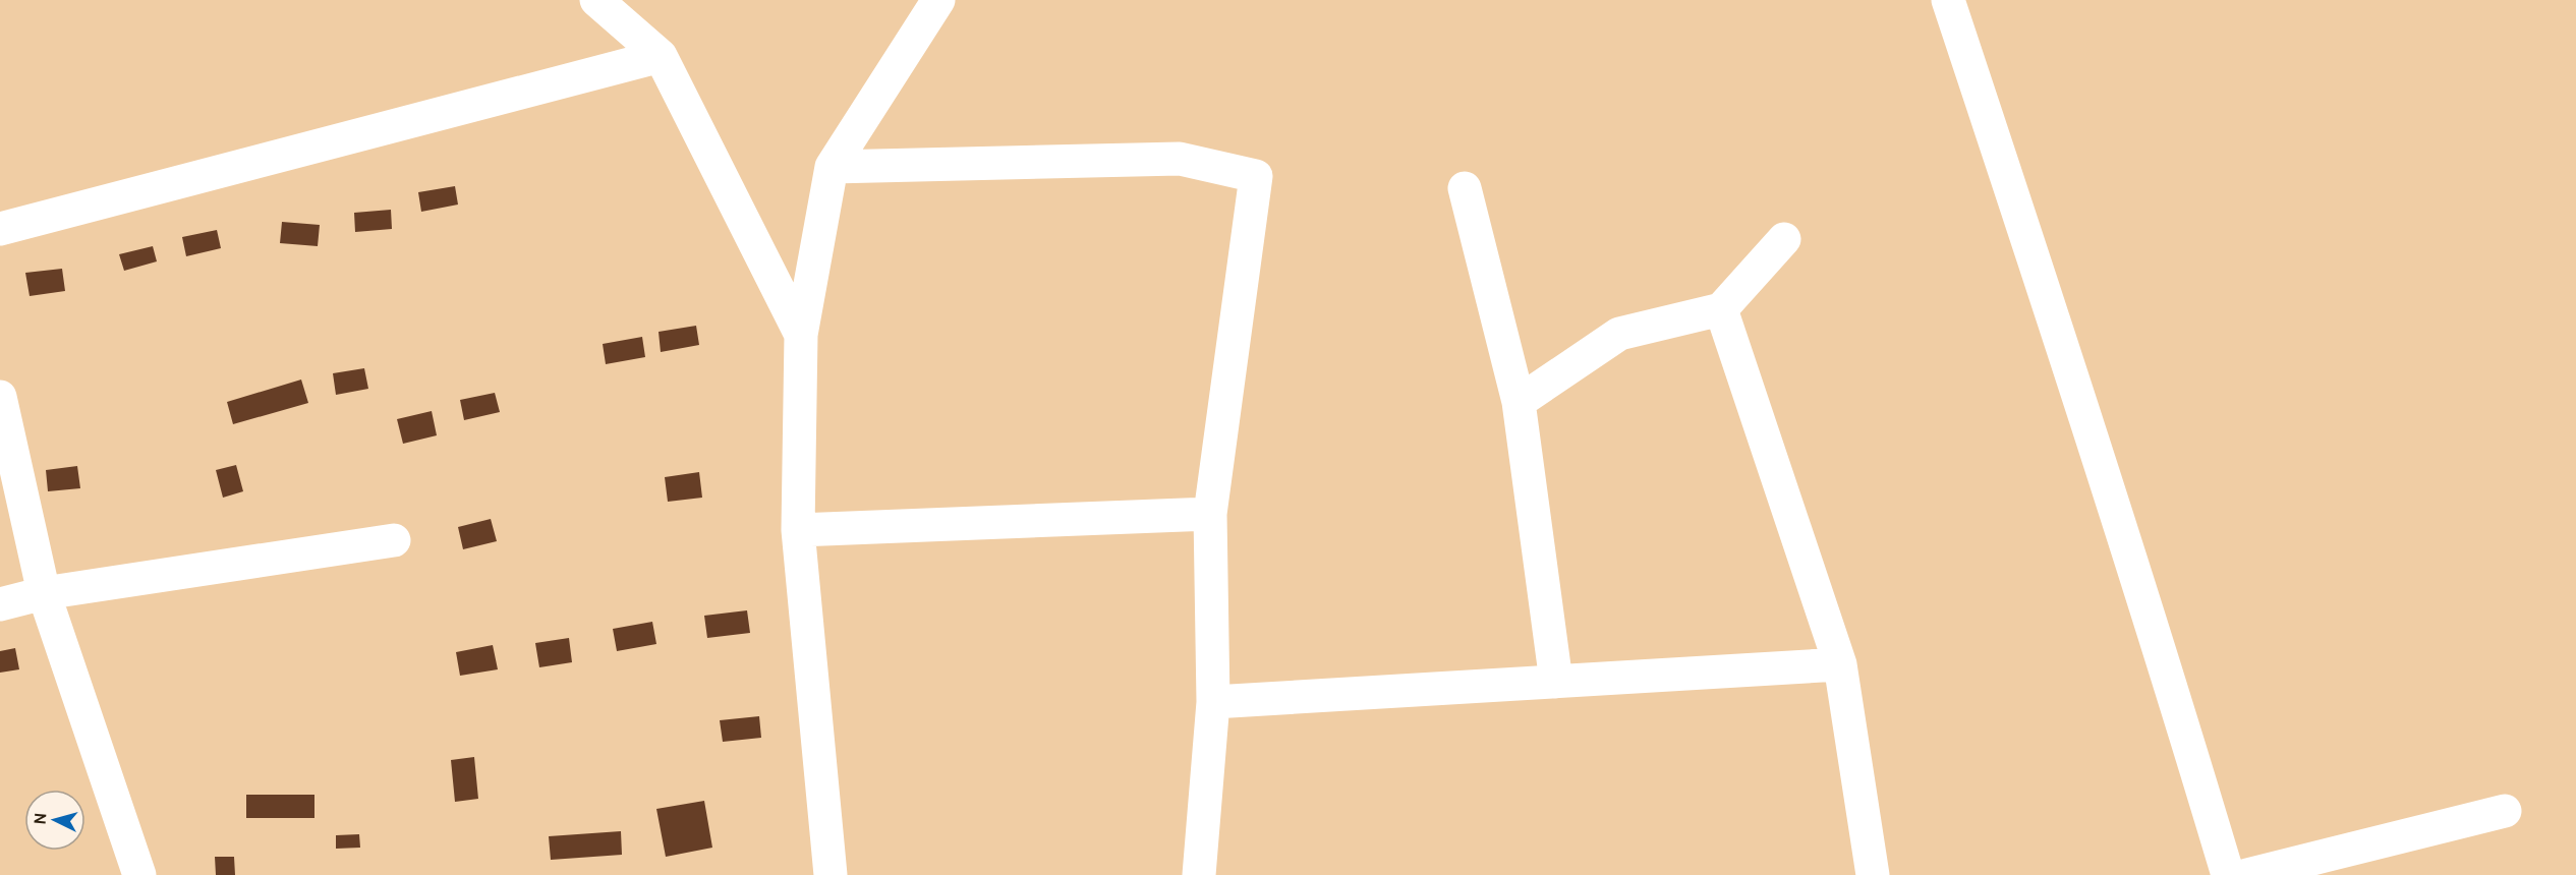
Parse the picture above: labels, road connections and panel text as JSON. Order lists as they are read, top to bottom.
{
  "north": "left"
}
